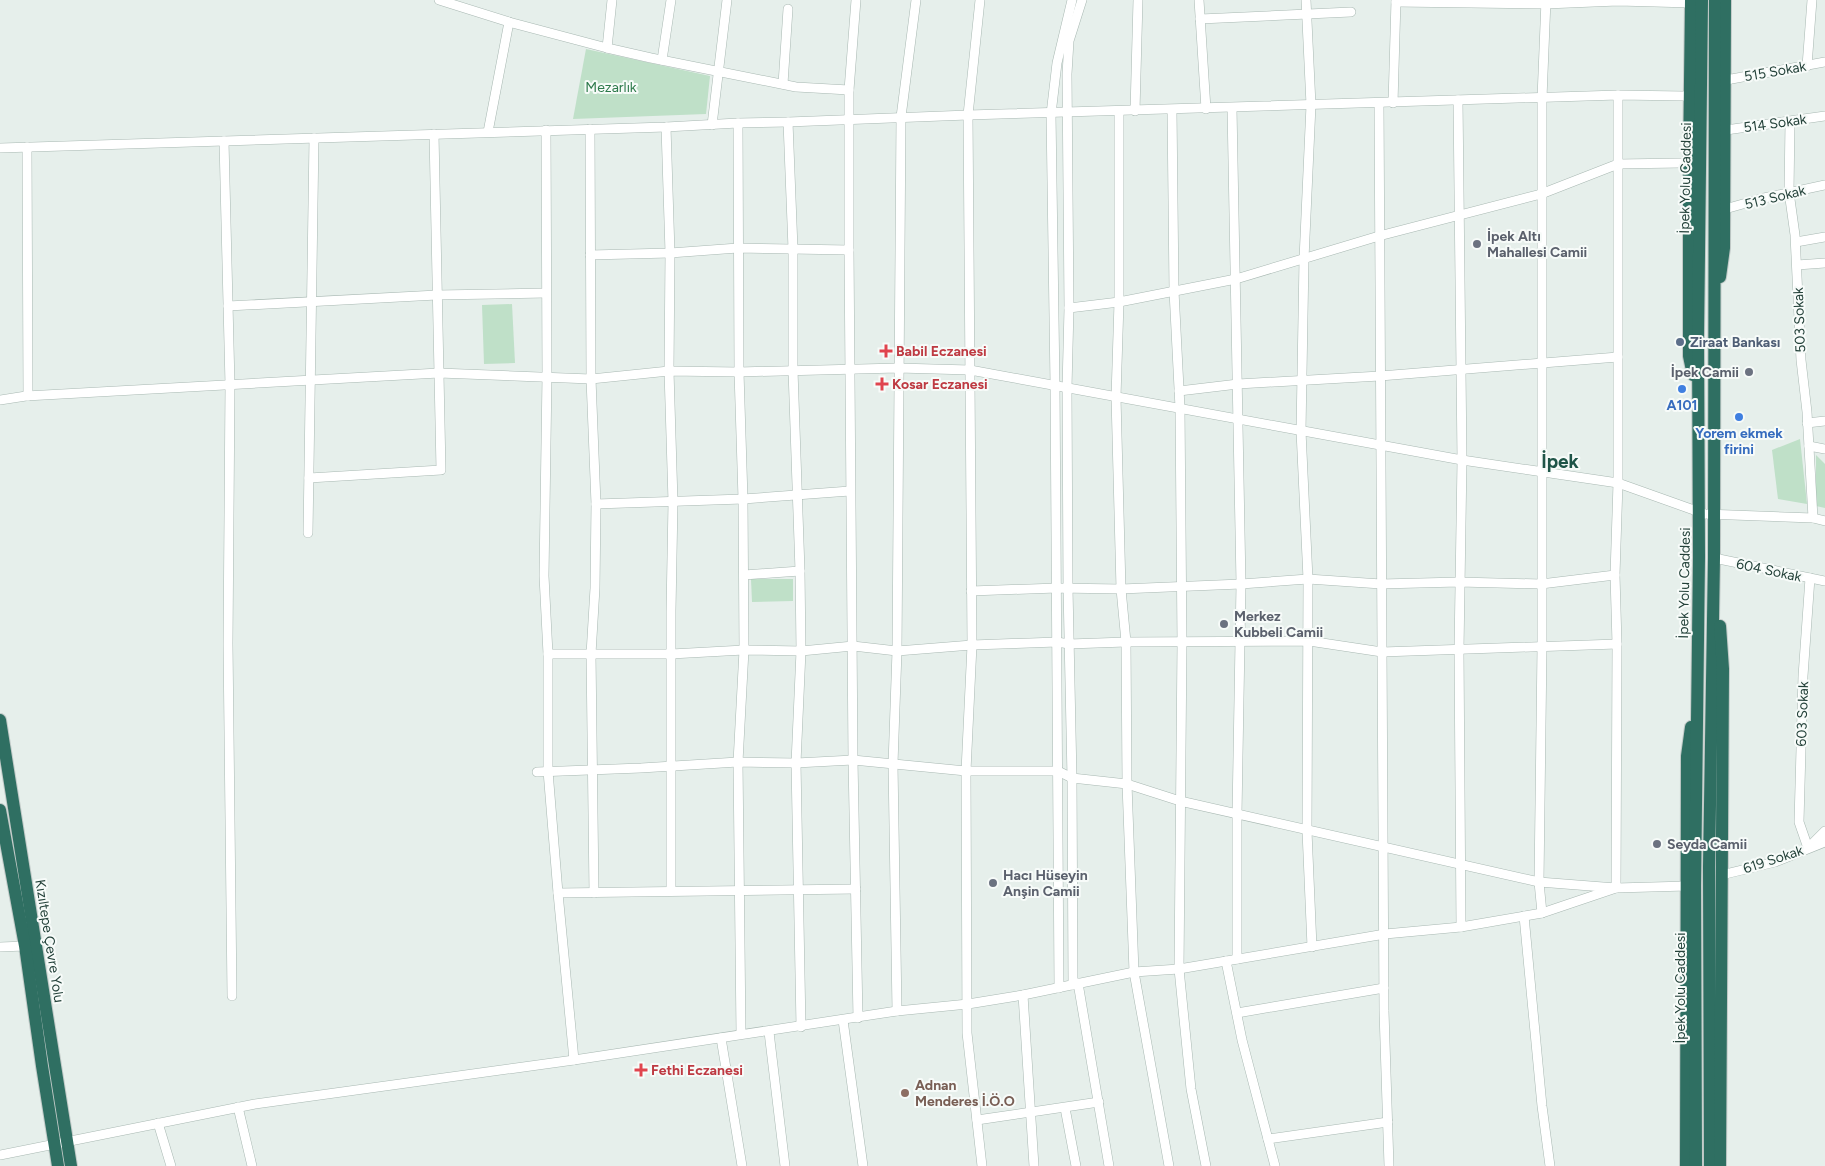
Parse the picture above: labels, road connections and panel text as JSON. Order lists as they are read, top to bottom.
{
  "streets": {
    "highway": ["İpek Yolu Caddesi", "Kızıltepe Çevre Yolu"],
    "street": [
      "515 Sokak",
      "514 Sokak",
      "513 Sokak",
      "503 Sokak",
      "604 Sokak",
      "603 Sokak",
      "619 Sokak"
    ]
  },
  "crossings": [
    ["514 Sokak", "503 Sokak"],
    ["İpek Yolu Caddesi", "604 Sokak"],
    ["513 Sokak", "503 Sokak"],
    ["604 Sokak", "603 Sokak"],
    ["603 Sokak", "619 Sokak"]
  ],
  "districts": ["İpek"],
  "parks": ["Mezarlık"],
  "places": {
    "other": [
      "İpek Altı Mahallesi Camii",
      "Ziraat Bankası",
      "İpek Camii",
      "A101",
      "Yorem ekmek firini",
      "Merkez Kubbeli Camii",
      "Seyda Camii",
      "Hacı Hüseyin Anşin Camii",
      "Adnan Menderes İ.Ö.O"
    ],
    "health": ["Babil Eczanesi", "Kosar Eczanesi", "Fethi Eczanesi"]
  }
}
